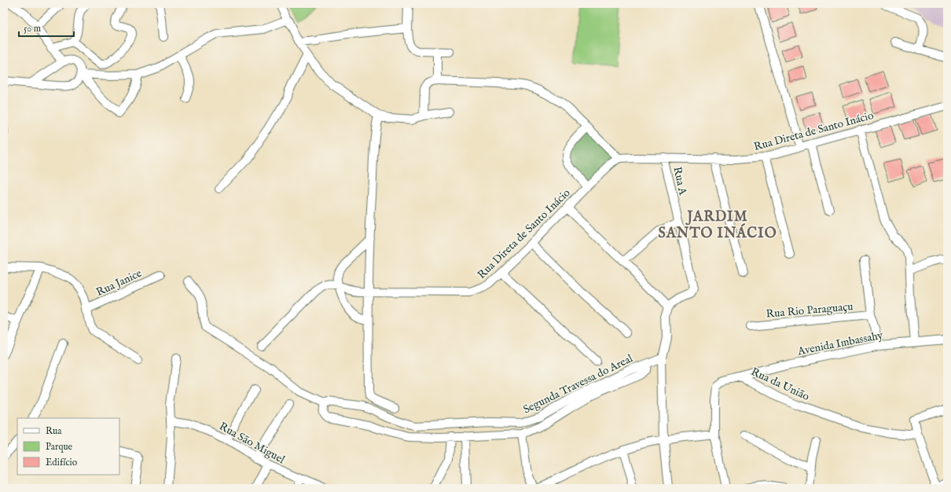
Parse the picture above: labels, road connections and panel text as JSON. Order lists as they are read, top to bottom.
{
  "streets": {
    "street": [
      "Rua Direta de Santo Inácio",
      "Rua A",
      "Rua Janice",
      "Rua Rio Paraguaçu",
      "Avenida Imbassahy",
      "Segunda Travessa do Areal",
      "Rua da União",
      "Rua São Miguel"
    ]
  },
  "crossings": [
    ["Rua Direta de Santo Inácio", "Rua A"],
    ["Avenida Imbassahy", "Rua da União"]
  ],
  "districts": ["JARDIM SANTO INÁCIO"],
  "legend": ["Rua", "Parque", "Edifício"],
  "scale_bar": "50 m"
}
